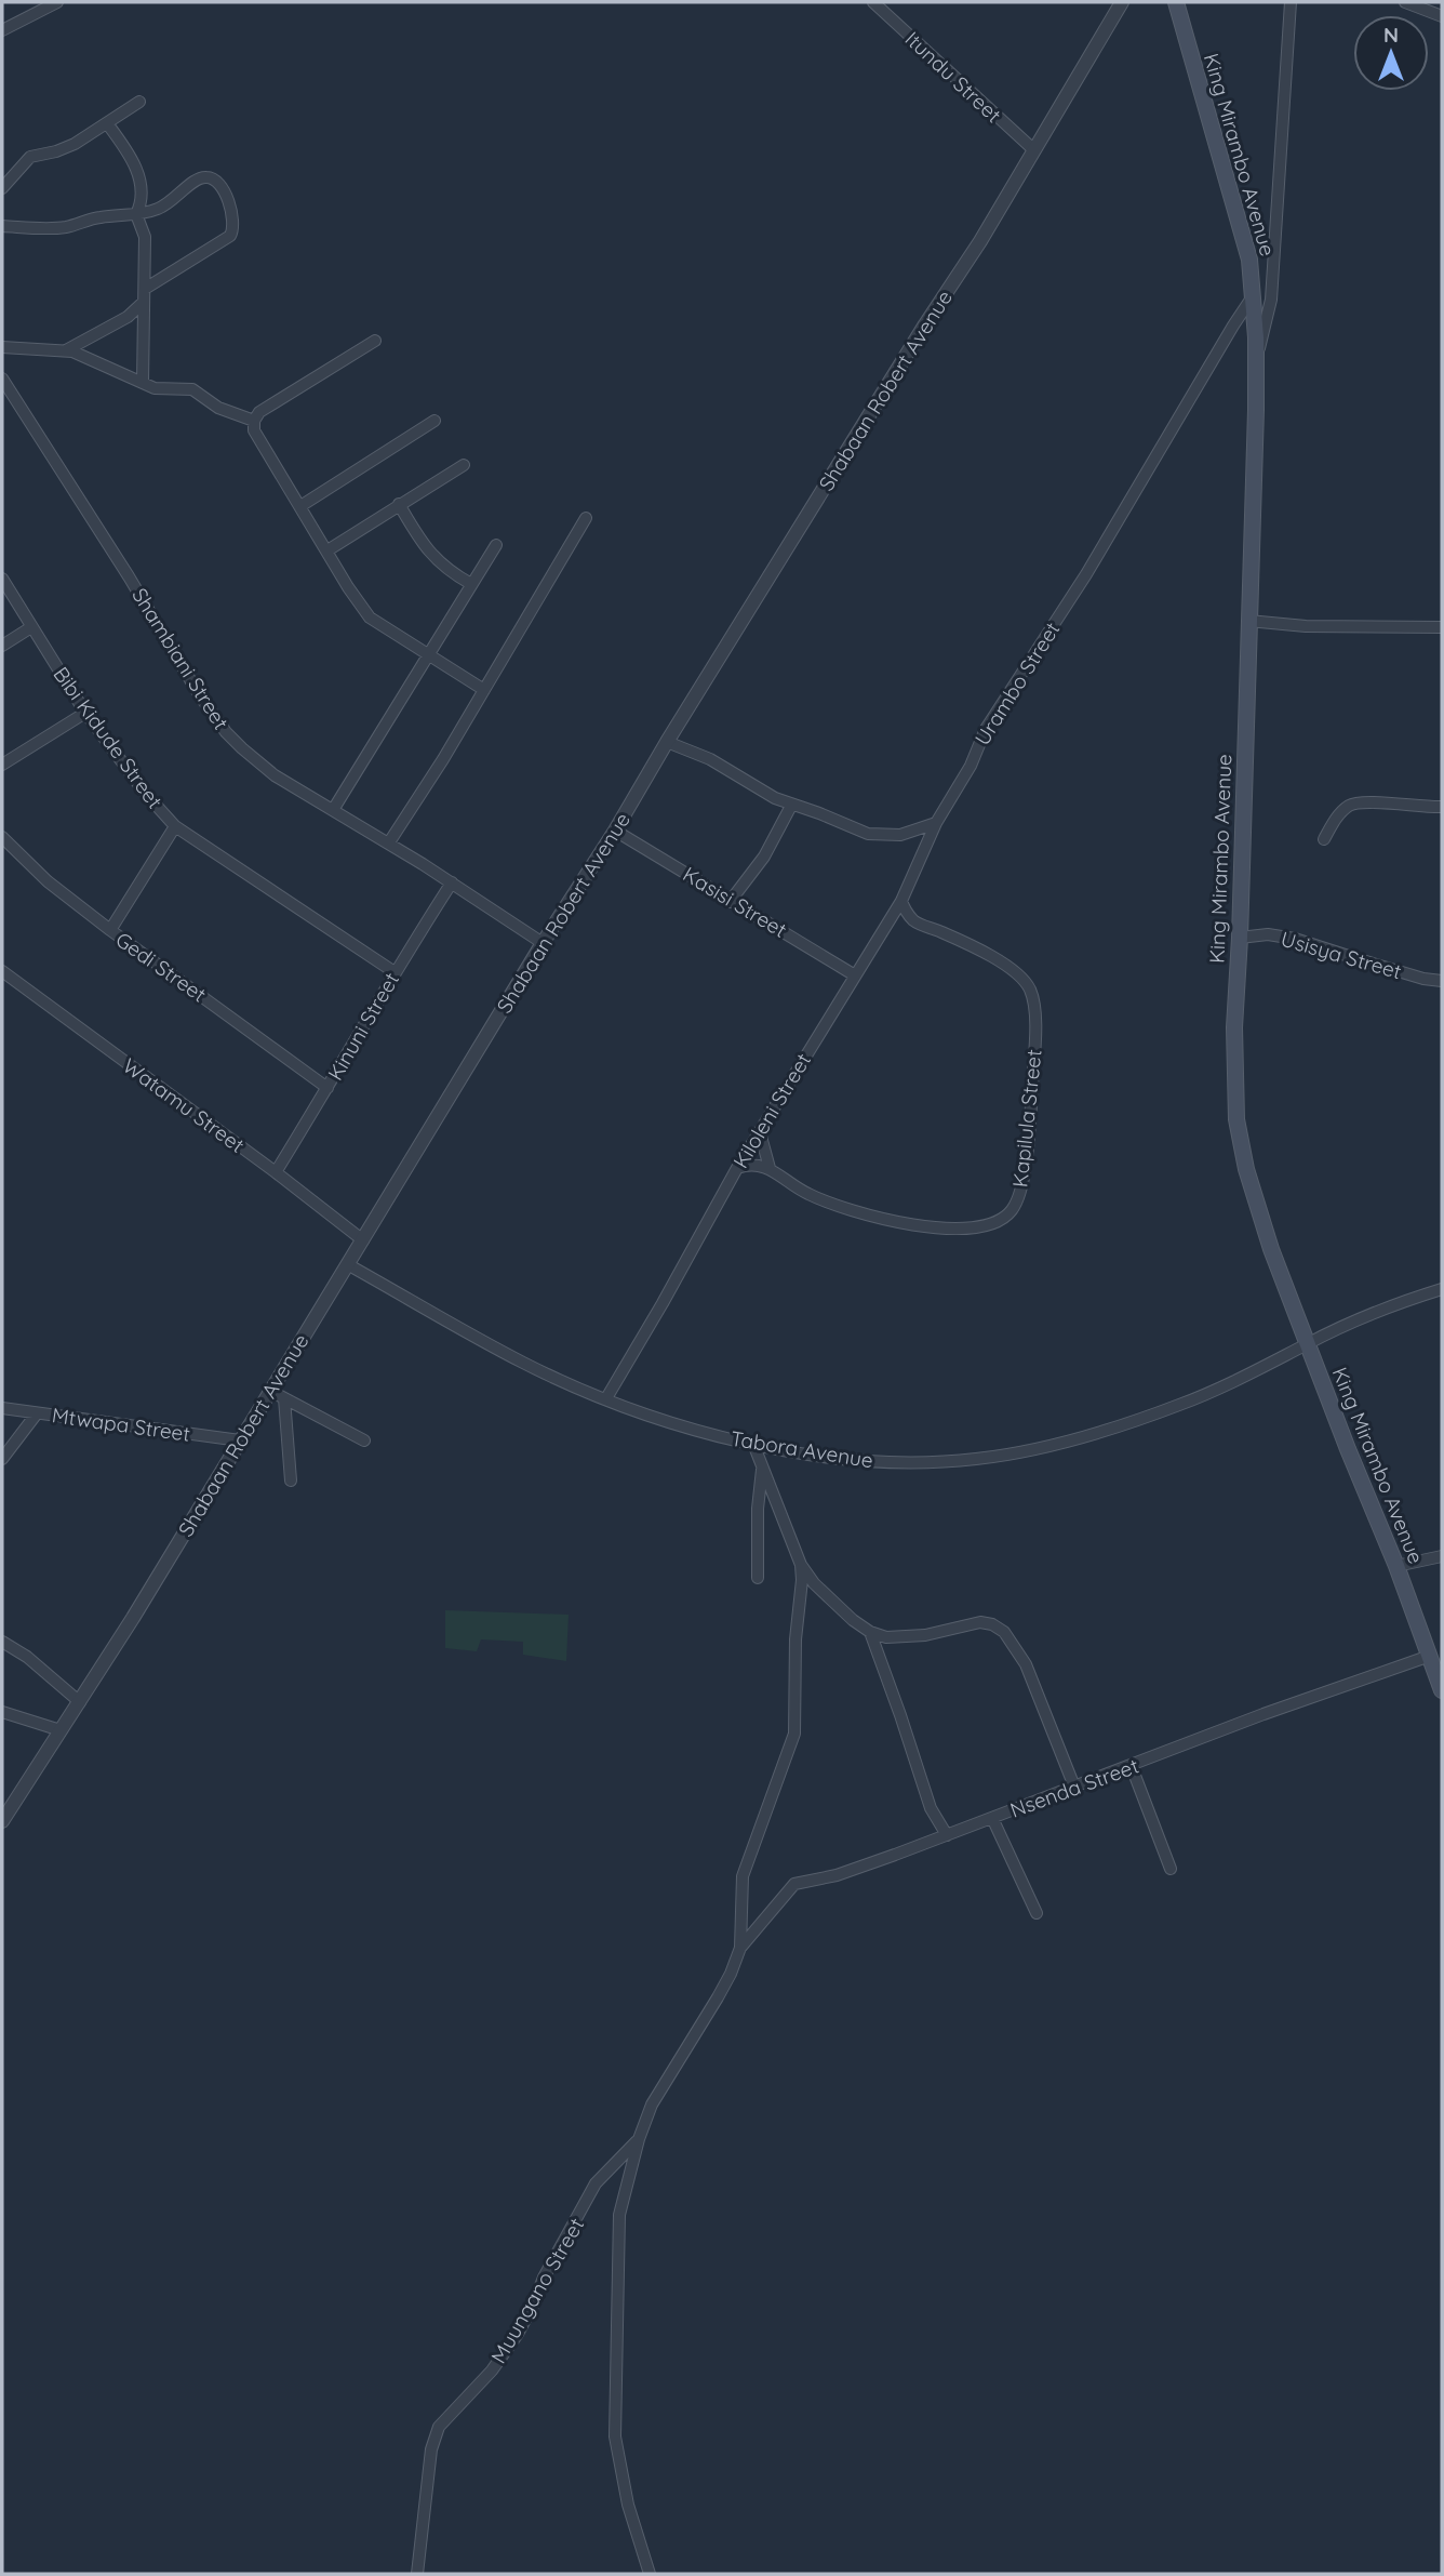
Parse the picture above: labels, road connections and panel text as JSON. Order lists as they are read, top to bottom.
{
  "streets": {
    "main road": ["King Mirambo Avenue"],
    "street": [
      "Itundu Street",
      "Shabaan Robert Avenue",
      "Shambiani Street",
      "Urambo Street",
      "Bibi Kidude Street",
      "Kasisi Street",
      "Usisya Street",
      "Gedi Street",
      "Kinuni Street",
      "Watamu Street",
      "Kiloleni Street",
      "Kapilula Street",
      "Mtwapa Street",
      "Tabora Avenue",
      "Nsenda Street",
      "Muungano Street"
    ]
  },
  "crossings": [
    ["Itundu Street", "Shabaan Robert Avenue"],
    ["King Mirambo Avenue", "Urambo Street"],
    ["King Mirambo Avenue", "Usisya Street"],
    ["King Mirambo Avenue", "Tabora Avenue"],
    ["King Mirambo Avenue", "Nsenda Street"],
    ["Shabaan Robert Avenue", "Shambiani Street"],
    ["Shabaan Robert Avenue", "Kasisi Street"],
    ["Shabaan Robert Avenue", "Watamu Street"],
    ["Shabaan Robert Avenue", "Mtwapa Street"],
    ["Shabaan Robert Avenue", "Tabora Avenue"],
    ["Shambiani Street", "Kinuni Street"],
    ["Urambo Street", "Kiloleni Street"],
    ["Bibi Kidude Street", "Kinuni Street"],
    ["Kasisi Street", "Kiloleni Street"],
    ["Gedi Street", "Kinuni Street"],
    ["Kinuni Street", "Watamu Street"],
    ["Kiloleni Street", "Kapilula Street"],
    ["Kiloleni Street", "Tabora Avenue"],
    ["Tabora Avenue", "Muungano Street"],
    ["Nsenda Street", "Muungano Street"]
  ],
  "north": "top"
}
